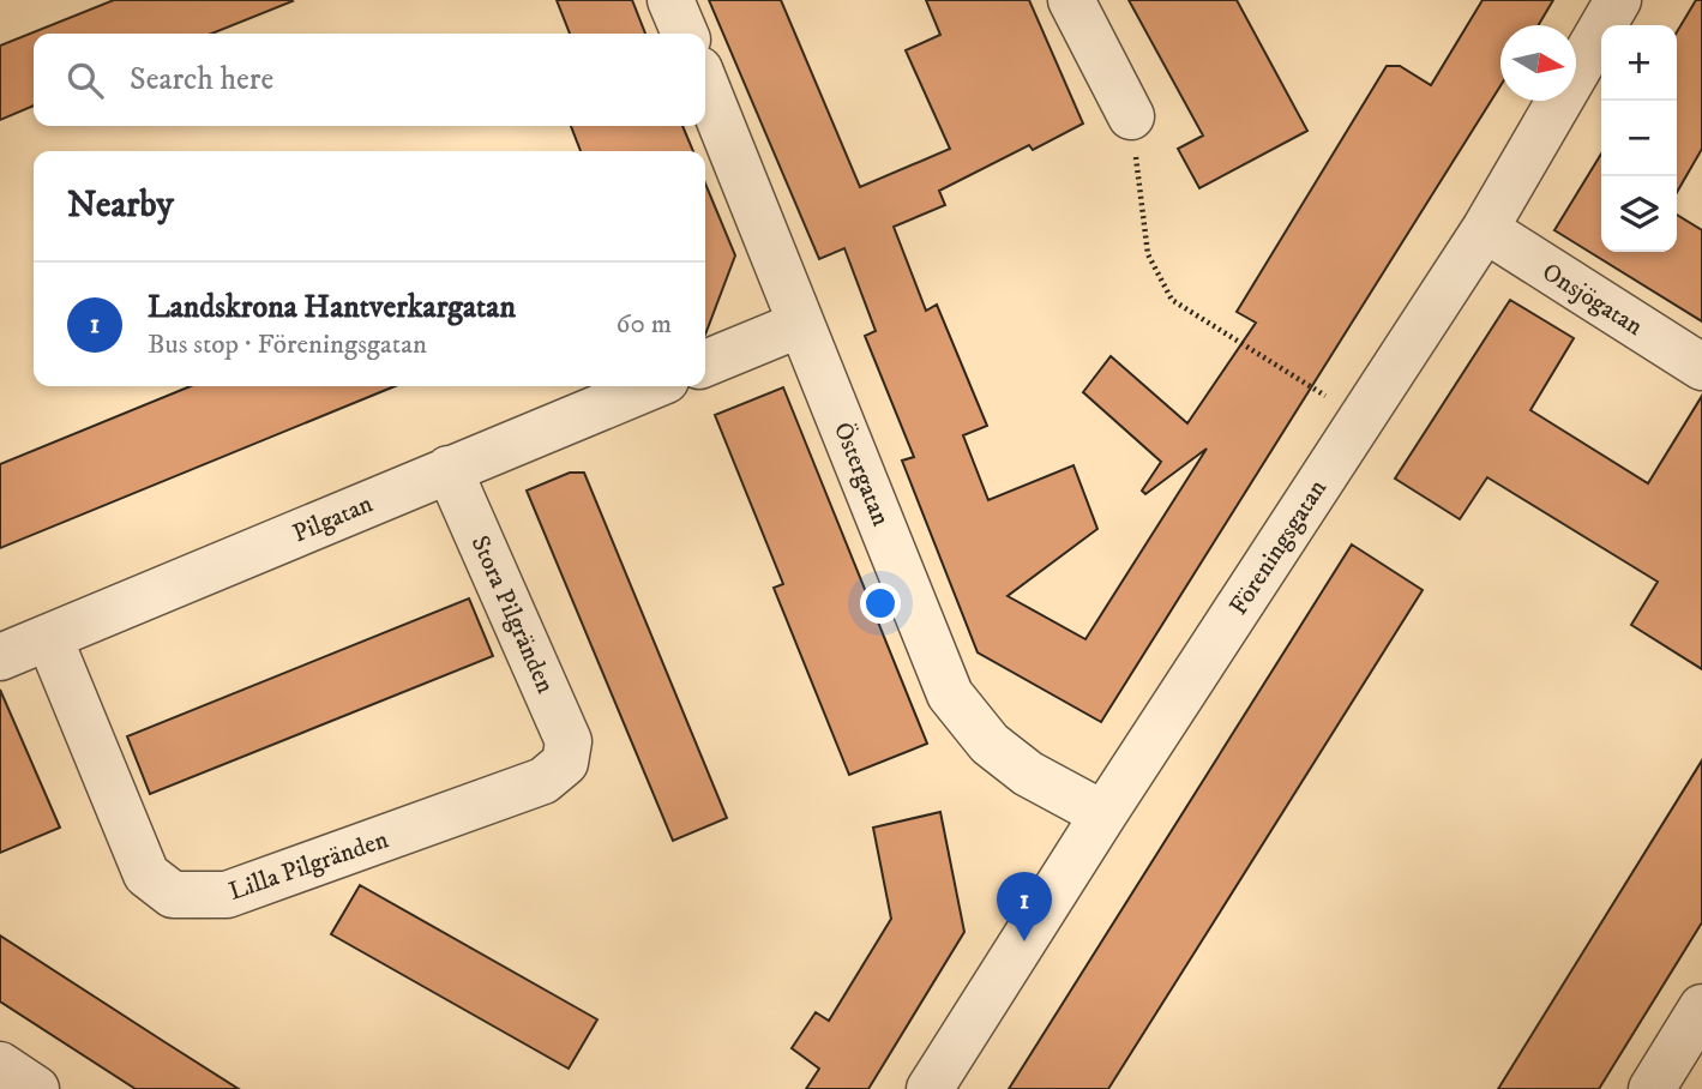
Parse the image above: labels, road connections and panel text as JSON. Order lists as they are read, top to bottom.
{
  "streets": {
    "street": [
      "Onsjögatan",
      "Östergatan",
      "Pilgatan",
      "Föreningsgatan",
      "Stora Pilgränden",
      "Lilla Pilgränden"
    ]
  },
  "crossings": [
    ["Onsjögatan", "Föreningsgatan"],
    ["Östergatan", "Föreningsgatan"],
    ["Pilgatan", "Stora Pilgränden"],
    ["Pilgatan", "Lilla Pilgränden"],
    ["Stora Pilgränden", "Lilla Pilgränden"]
  ],
  "north": "right",
  "page": {
    "map_buttons": ["+", "−"],
    "search": "Search here",
    "heading": "Nearby",
    "list": [
      {
        "mark": "1",
        "name": "Landskrona Hantverkargatan",
        "note": "Bus stop · Föreningsgatan",
        "value": "60 m"
      }
    ],
    "pins": "1"
  }
}
